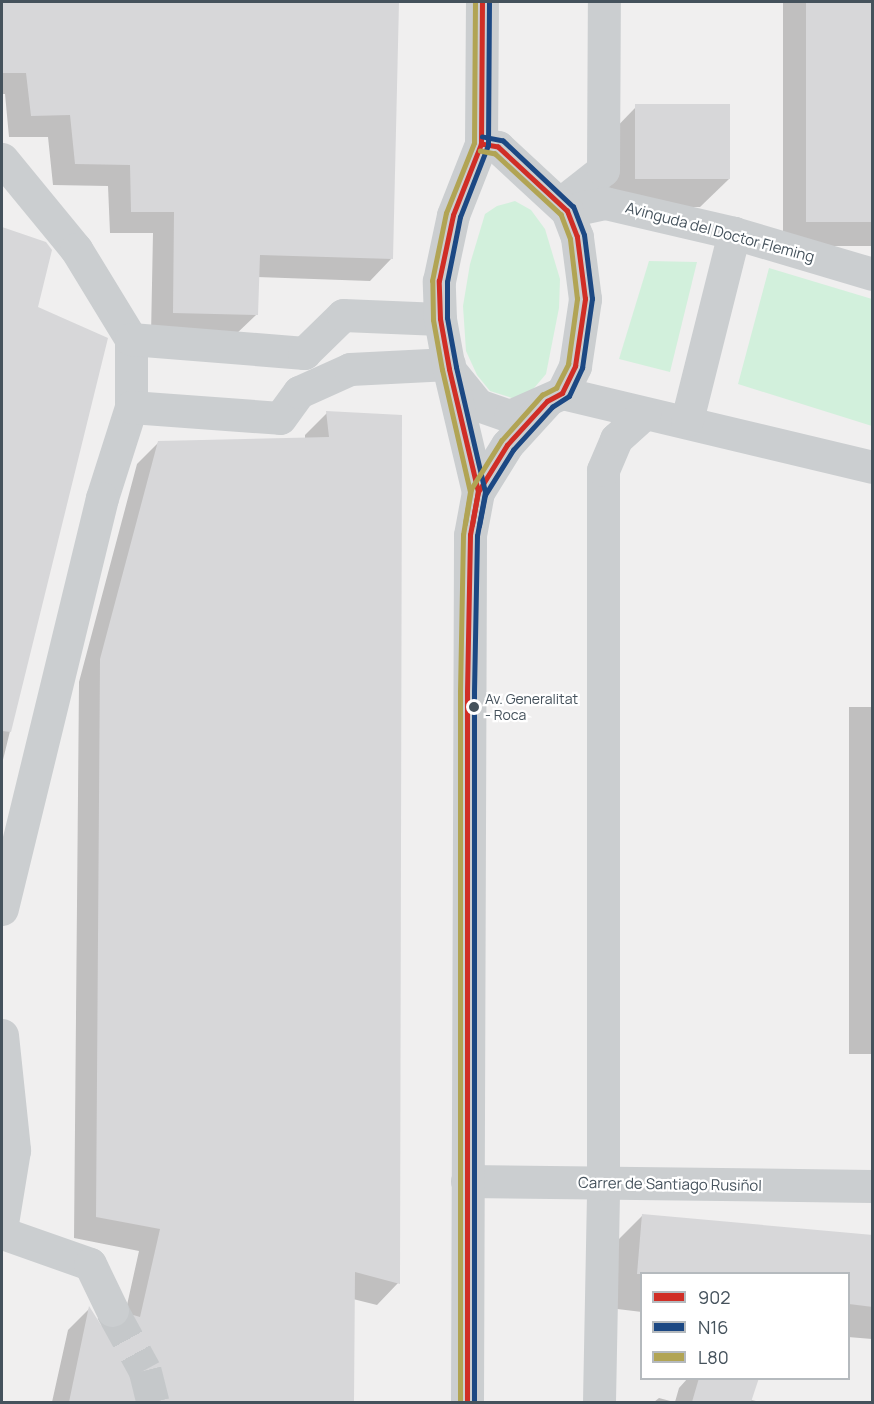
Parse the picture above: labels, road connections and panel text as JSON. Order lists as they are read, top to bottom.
{
  "streets": {
    "street": ["Avinguda del Doctor Fleming", "Carrer de Santiago Rusiñol"]
  },
  "places": ["Av. Generalitat - Roca"],
  "lines": ["transit line 902", "transit line N16", "transit line L80"],
  "legend": ["902", "N16", "L80"]
}
